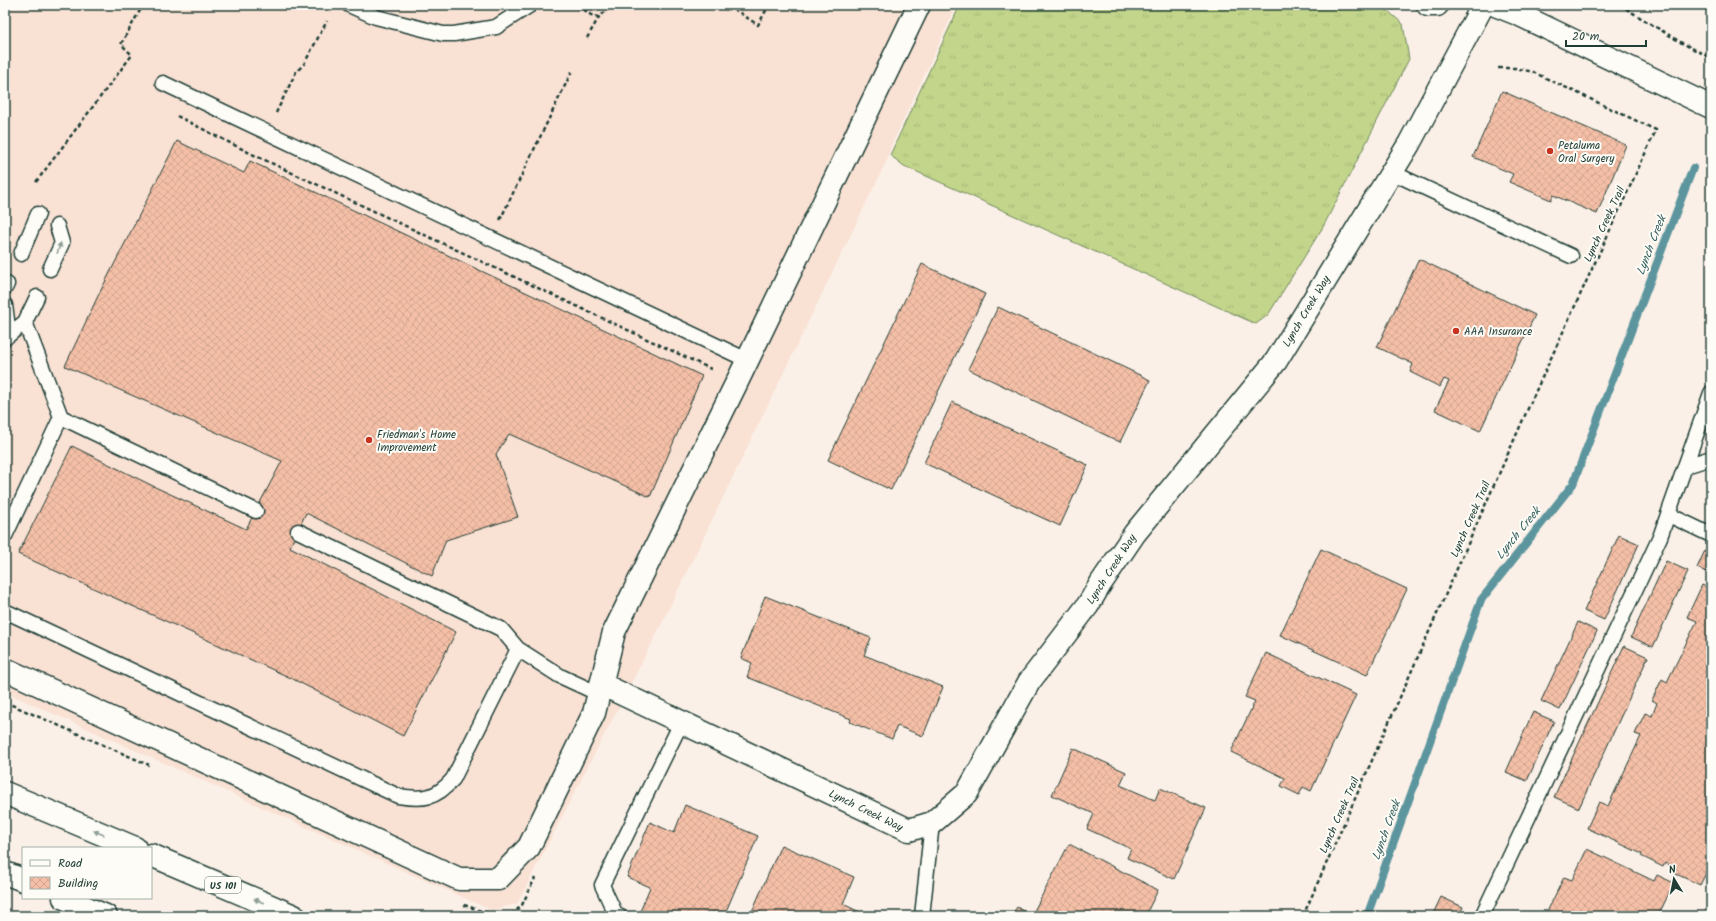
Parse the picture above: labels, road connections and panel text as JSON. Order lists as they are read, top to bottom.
{
  "streets": {
    "main road": ["Lynch Creek Way", "US 101"],
    "path": ["Lynch Creek Trail"]
  },
  "water": ["Lynch Creek"],
  "places": ["Petaluma Oral Surgery", "AAA Insurance", "Friedman's Home Improvement"],
  "legend": ["Road", "Building"],
  "scale_bar": "20 m",
  "north": "top"
}
